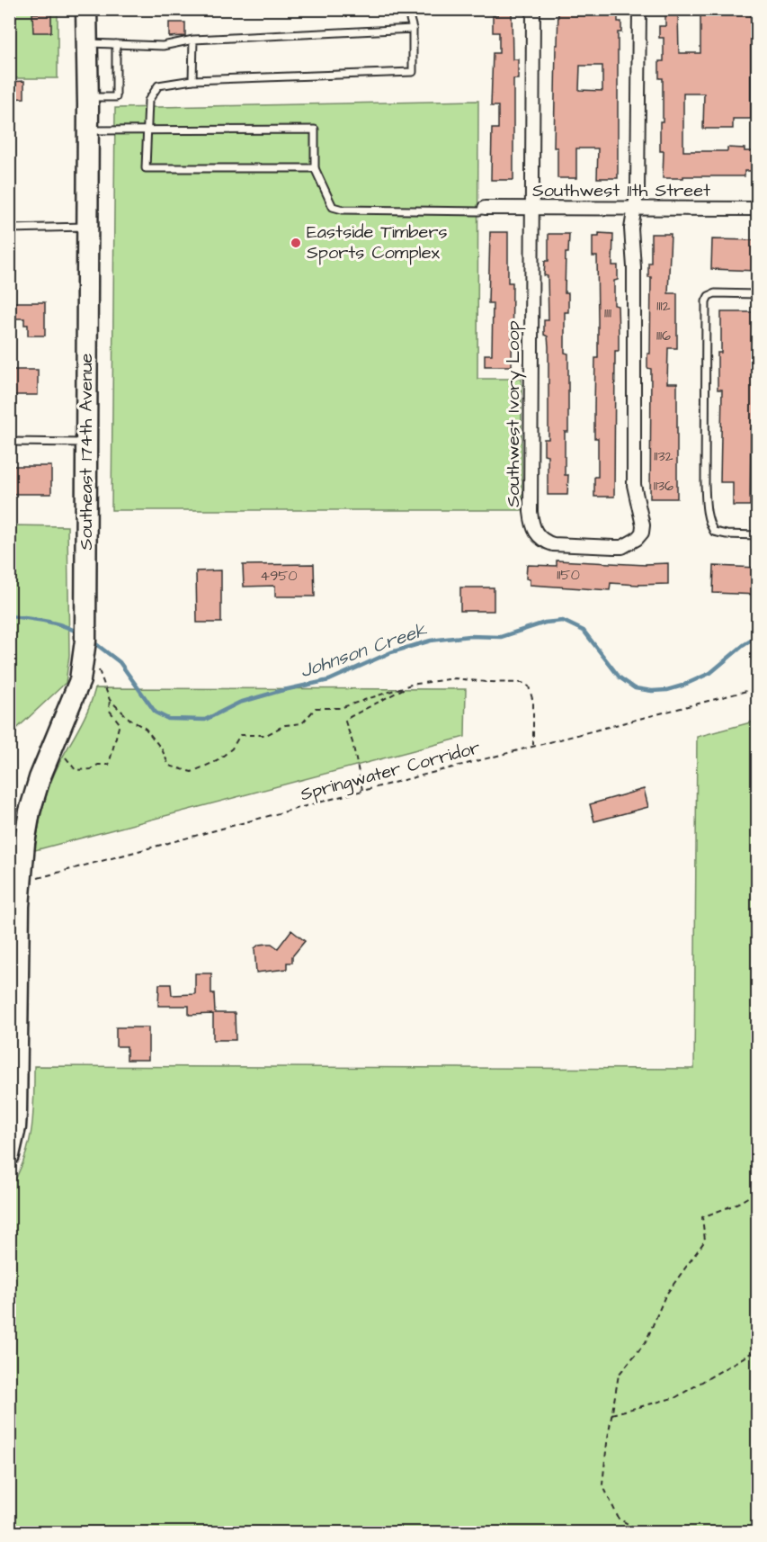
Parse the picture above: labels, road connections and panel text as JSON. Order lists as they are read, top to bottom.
{
  "streets": {
    "main road": ["Southeast 174th Avenue"],
    "street": ["Southwest 11th Street", "Southwest Ivory Loop"],
    "path": ["Springwater Corridor"]
  },
  "crossings": [
    ["Southwest 11th Street", "Southwest Ivory Loop"],
    ["Southeast 174th Avenue", "Springwater Corridor"]
  ],
  "water": ["Johnson Creek"],
  "places": ["Eastside Timbers Sports Complex"],
  "house_numbers": [
    "1112",
    "1111",
    "1116",
    "1132",
    "1136",
    "1150",
    "4950"
  ]
}
